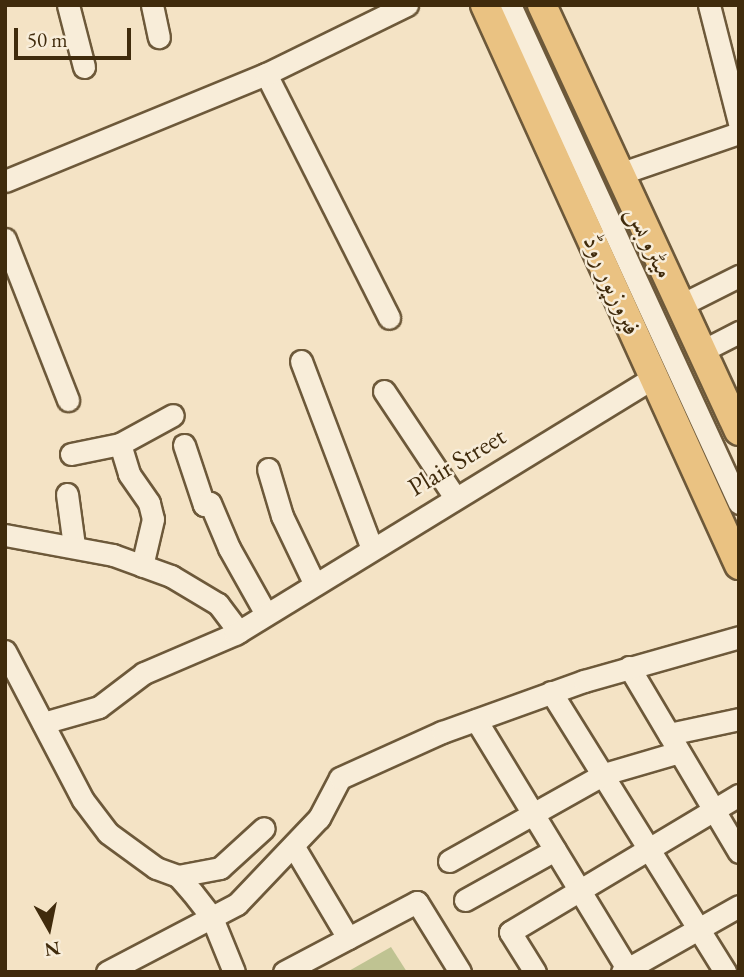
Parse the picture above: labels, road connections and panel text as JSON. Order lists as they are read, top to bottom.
{
  "streets": {
    "main road": ["فیروزپور روڈ"],
    "street": ["میٹرو بس", "Plair Street"]
  },
  "crossings": [
    ["فیروزپور روڈ", "Plair Street"]
  ],
  "scale_bar": "50 m",
  "north": "bottom"
}
